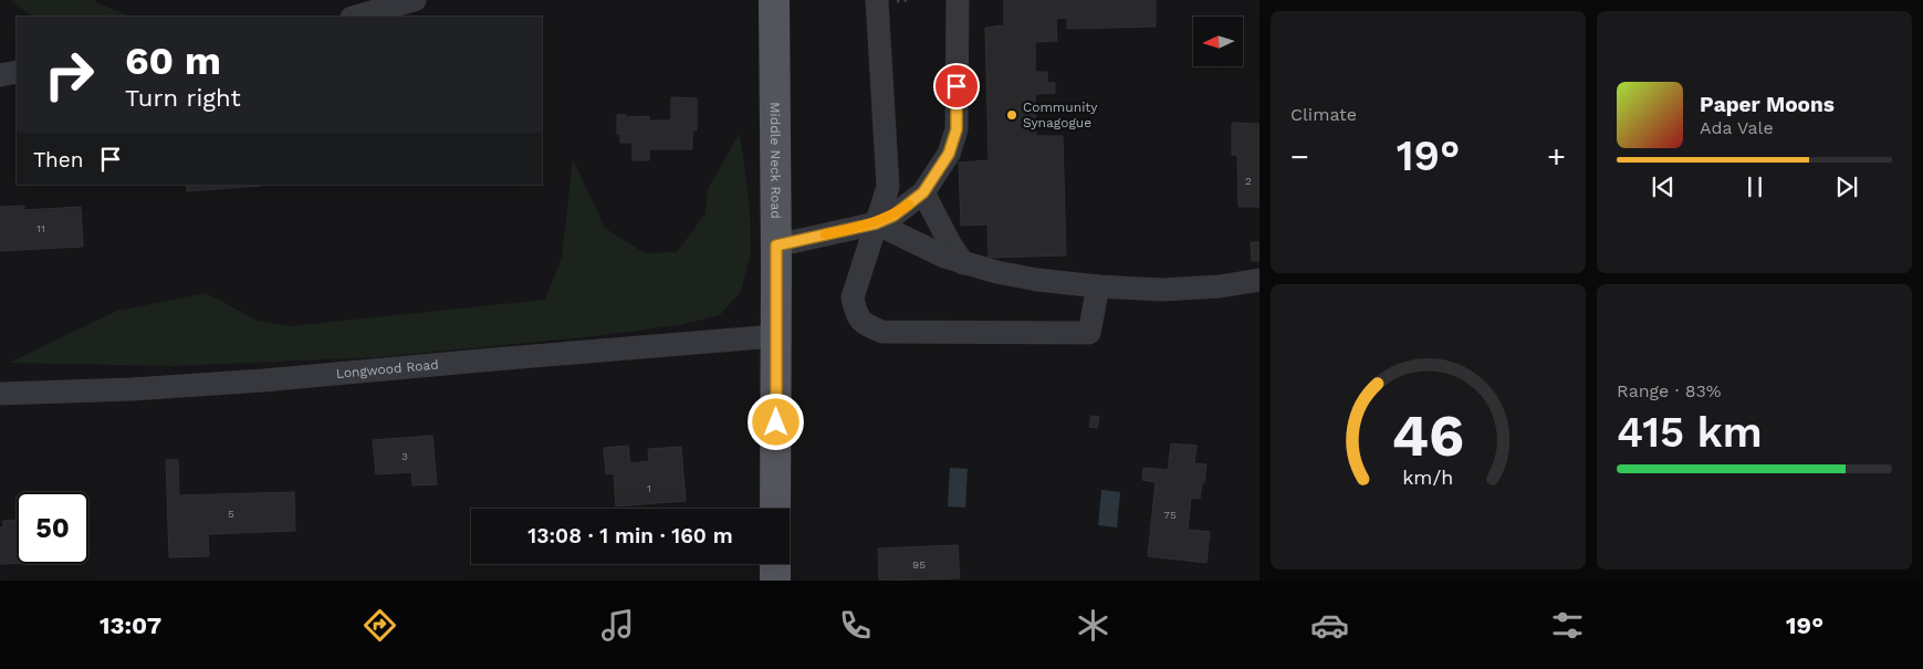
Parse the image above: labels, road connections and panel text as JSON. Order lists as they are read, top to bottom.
{
  "streets": {
    "main road": ["Middle Neck Road"],
    "street": ["Longwood Road"]
  },
  "crossings": [
    ["Middle Neck Road", "Longwood Road"]
  ],
  "places": ["Community Synagogue"],
  "house_numbers": [
    "2",
    "11",
    "3",
    "1",
    "5",
    "75",
    "95"
  ],
  "north": "left",
  "page": {
    "tile": [
      "Climate",
      ["Range · 83%", "415 km"]
    ],
    "turn": ["60 m", "Turn right"],
    "song": ["Paper Moons", "Ada Vale"],
    "then": "Then",
    "heat": ["−", "19°", "+"],
    "limit": "50",
    "trip": "13:08 · 1 min · 160 m",
    "tabs": ["13:07", "19°"],
    "gauge": ["46", "km/h"]
  }
}
